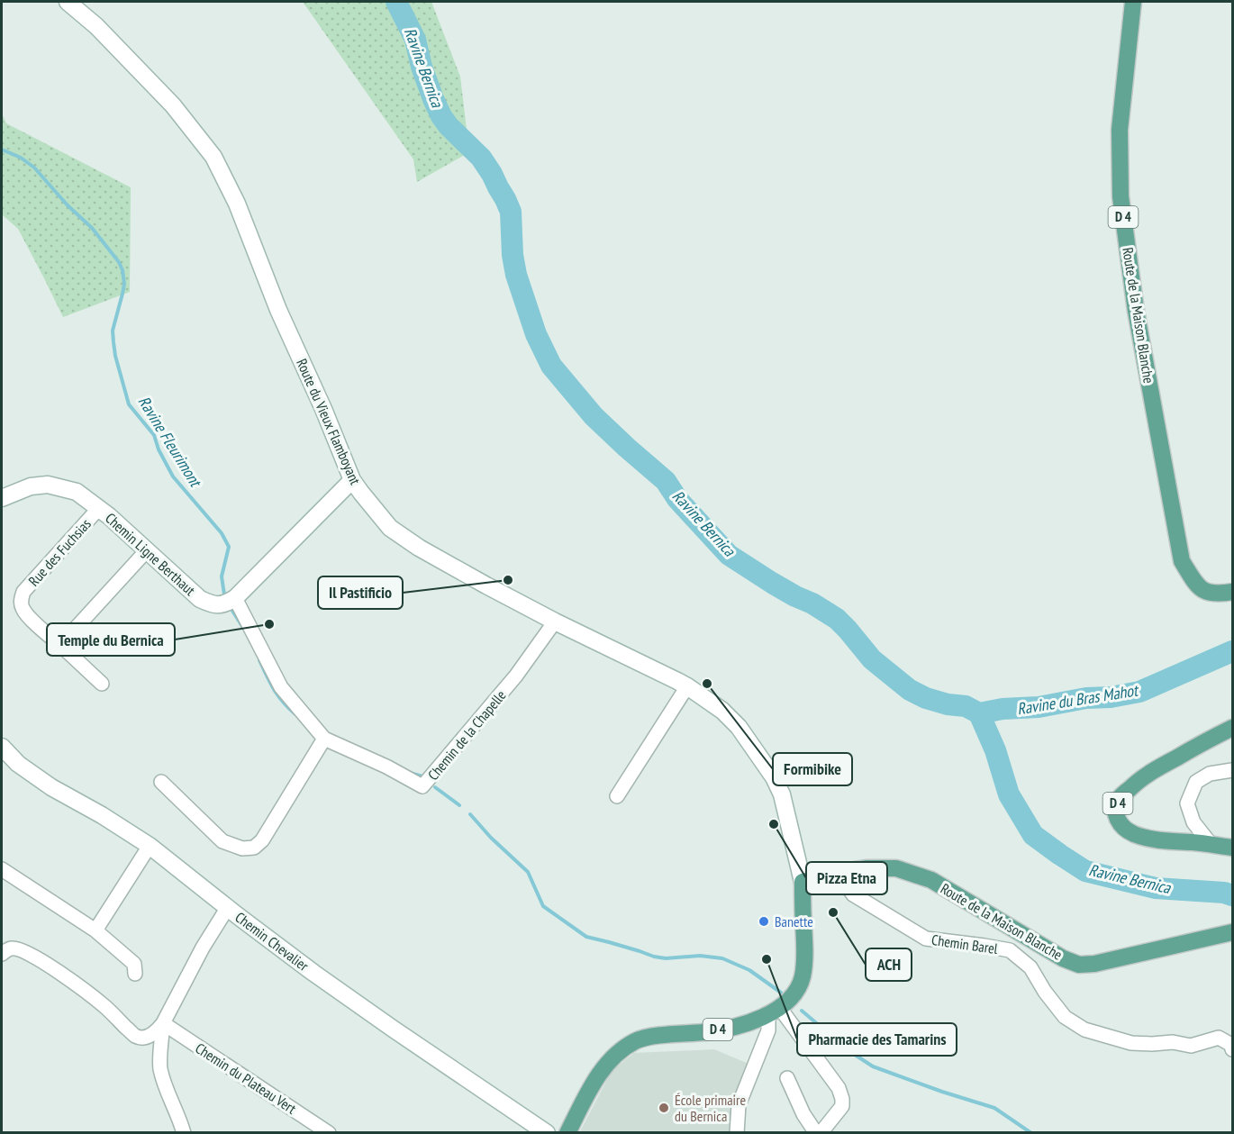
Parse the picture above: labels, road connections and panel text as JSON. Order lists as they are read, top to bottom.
{
  "streets": {
    "main road": [
      "D 4",
      "Route de la Maison Blanche",
      "Route du Vieux Flamboyant",
      "Chemin Ligne Berthaut",
      "Chemin Chevalier"
    ],
    "street": [
      "Rue des Fuchsias",
      "Chemin de la Chapelle",
      "Chemin Barel",
      "Chemin du Plateau Vert"
    ]
  },
  "crossings": [
    ["D 4", "Route de la Maison Blanche"],
    ["D 4", "Route du Vieux Flamboyant"],
    ["Route de la Maison Blanche", "Route du Vieux Flamboyant"],
    ["Route de la Maison Blanche", "Chemin Barel"],
    ["Route du Vieux Flamboyant", "Chemin de la Chapelle"],
    ["Rue des Fuchsias", "Chemin Ligne Berthaut"],
    ["Chemin Ligne Berthaut", "Chemin de la Chapelle"]
  ],
  "water": ["Ravine Bernica", "Ravine Fleurimont", "Ravine du Bras Mahot"],
  "places": [
    "Il Pastificio",
    "Temple du Bernica",
    "Formibike",
    "Pizza Etna",
    "ACH",
    "Banette",
    "Pharmacie des Tamarins",
    "École primaire du Bernica"
  ]
}
